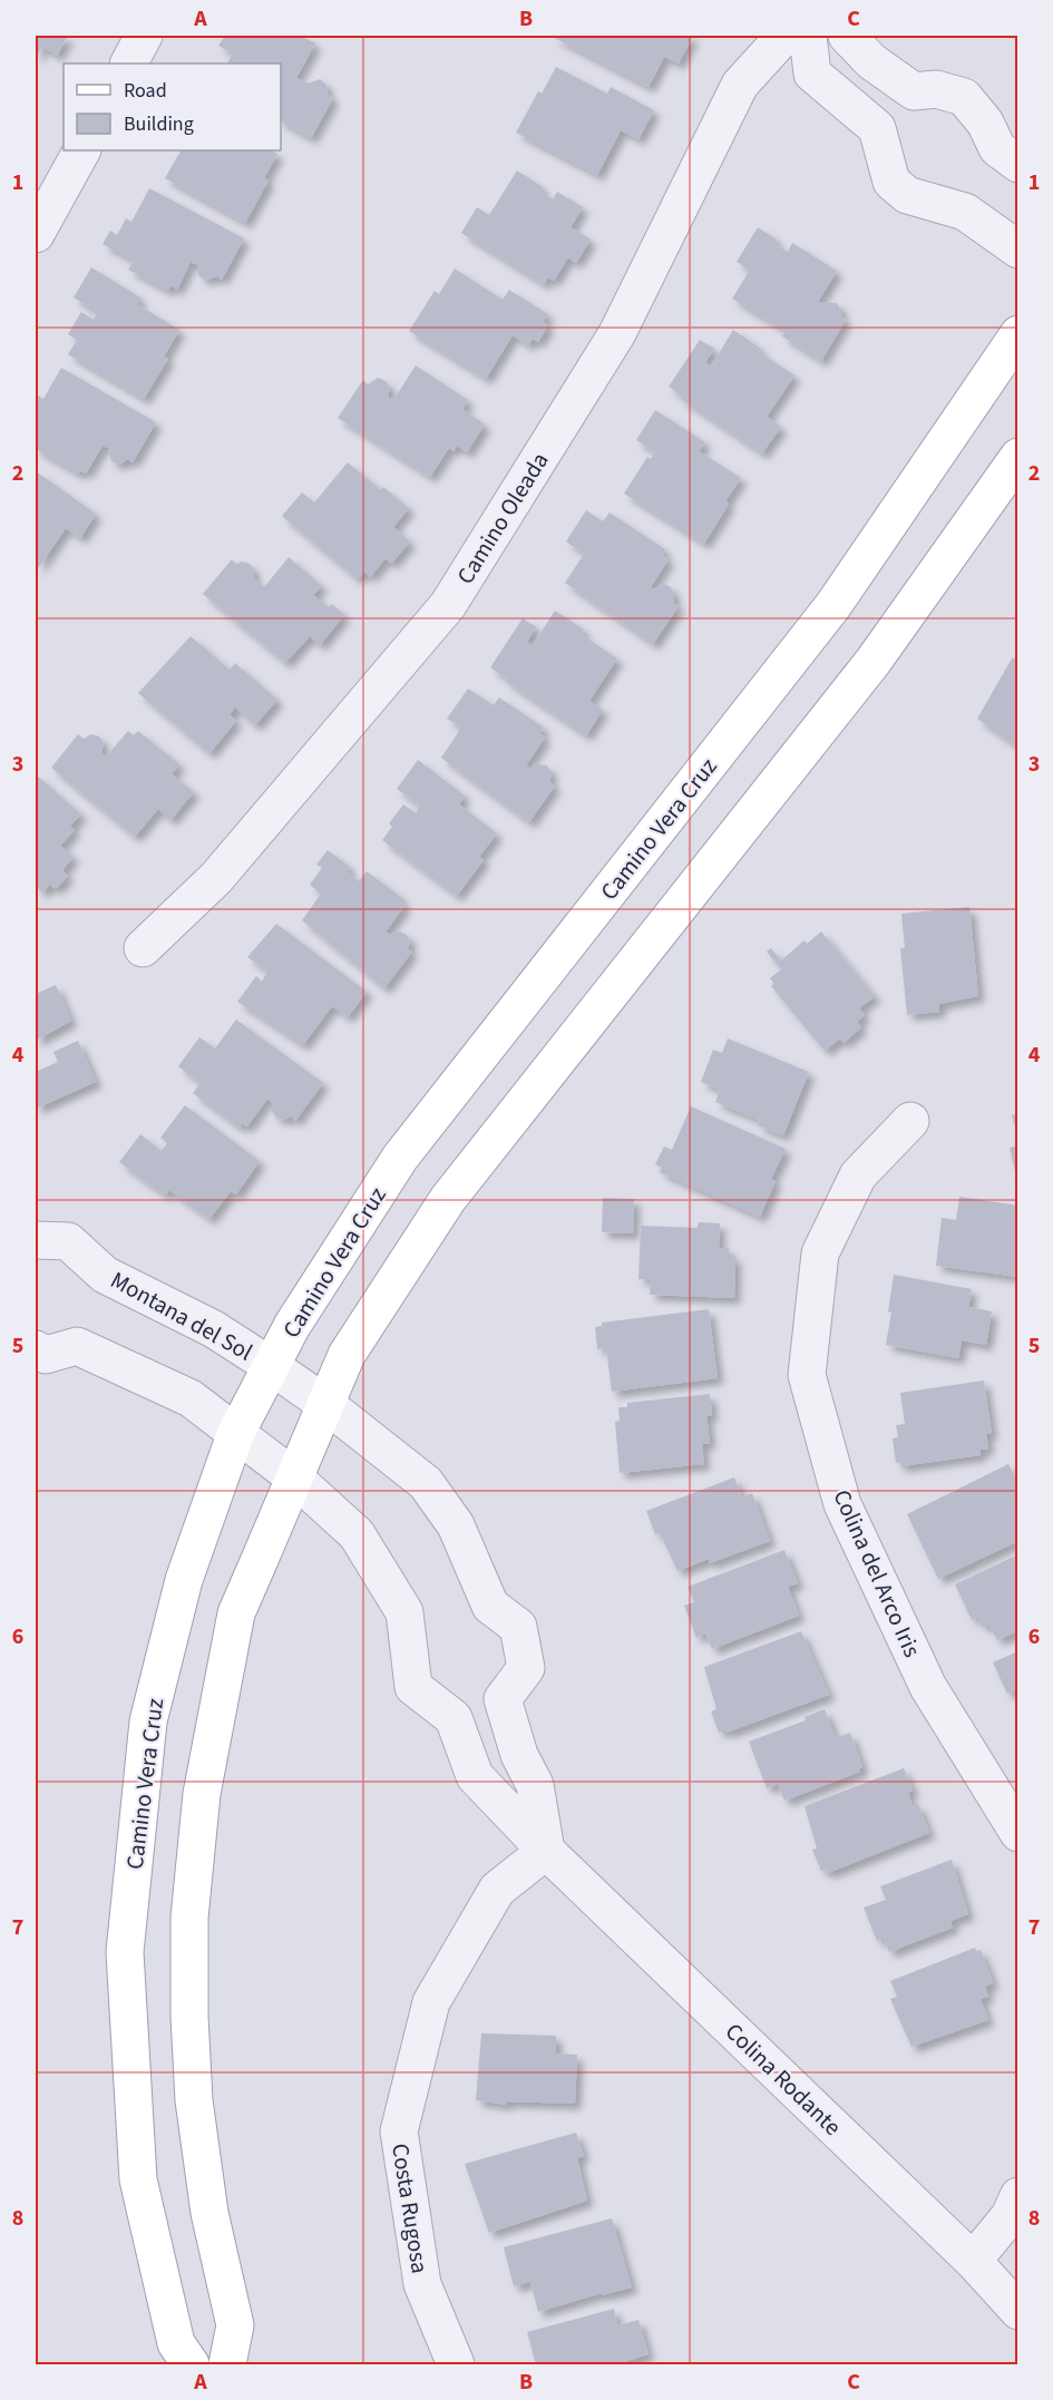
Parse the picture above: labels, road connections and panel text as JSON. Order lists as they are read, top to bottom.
{
  "streets": {
    "main road": ["Camino Vera Cruz"],
    "street": [
      "Camino Oleada",
      "Montana del Sol",
      "Colina del Arco Iris",
      "Colina Rodante",
      "Costa Rugosa"
    ]
  },
  "crossings": [
    ["Camino Vera Cruz", "Montana del Sol"],
    ["Colina Rodante", "Costa Rugosa"]
  ],
  "legend": ["Road", "Building"],
  "grid": {
    "columns": ["A", "B", "C"],
    "rows": [
      "1",
      "2",
      "3",
      "4",
      "5",
      "6",
      "7",
      "8"
    ]
  }
}
